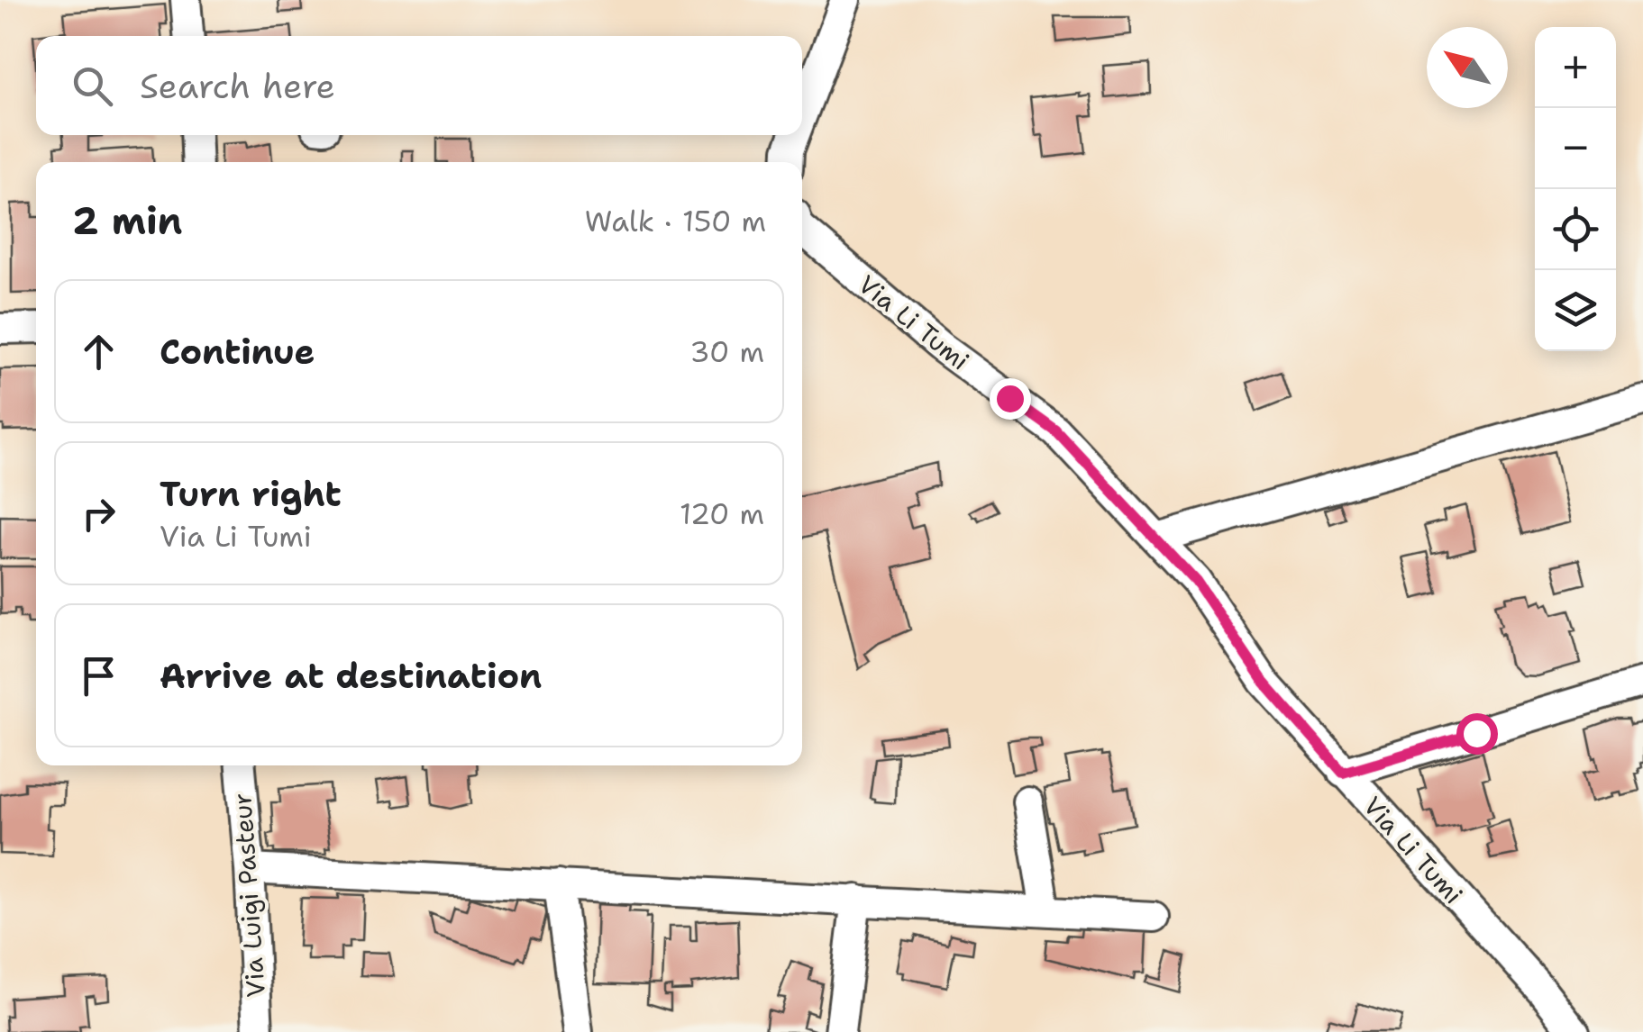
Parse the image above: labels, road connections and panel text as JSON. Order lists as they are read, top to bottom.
{
  "streets": {
    "street": ["Via Li Tumi", "Via Luigi Pasteur"]
  },
  "north": "top left",
  "page": {
    "map_buttons": ["+", "−"],
    "search": "Search here",
    "heading": ["2 min", "Walk · 150 m"],
    "list": [
      ["Continue", "30 m"],
      ["Turn right", "Via Li Tumi", "120 m"],
      "Arrive at destination"
    ]
  }
}
